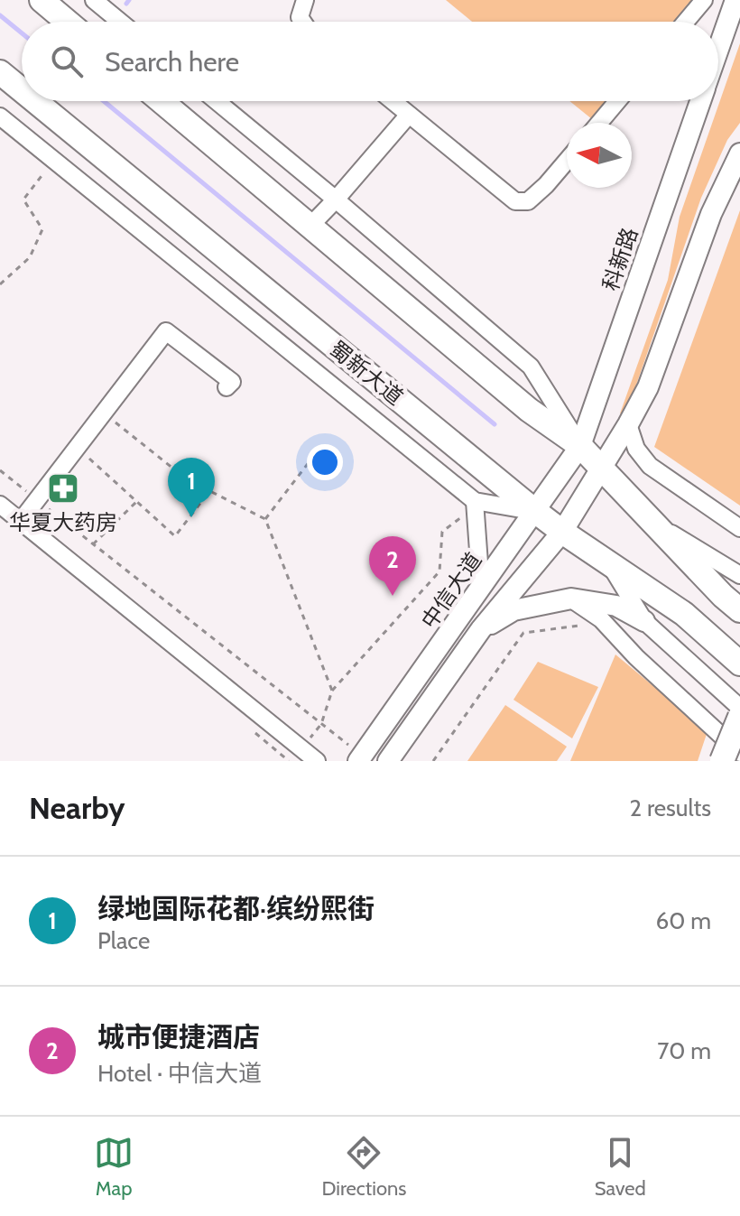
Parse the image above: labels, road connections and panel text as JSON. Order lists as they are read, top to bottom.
{
  "streets": {
    "highway": ["蜀新大道"],
    "main road": ["科新路", "中信大道"]
  },
  "crossings": [
    ["科新路", "中信大道"],
    ["蜀新大道", "中信大道"]
  ],
  "places": {
    "pharmacy": ["华夏大药房"]
  },
  "north": "left",
  "page": {
    "search": "Search here",
    "pins": ["1", "2"],
    "heading": ["Nearby", "2 results"],
    "list": [
      {
        "mark": "1",
        "name": "绿地国际花都·缤纷熙街",
        "note": "Place",
        "value": "60 m"
      },
      {
        "mark": "2",
        "name": "城市便捷酒店",
        "note": "Hotel · 中信大道",
        "value": "70 m"
      }
    ],
    "nav": ["Map", "Directions", "Saved"]
  }
}
